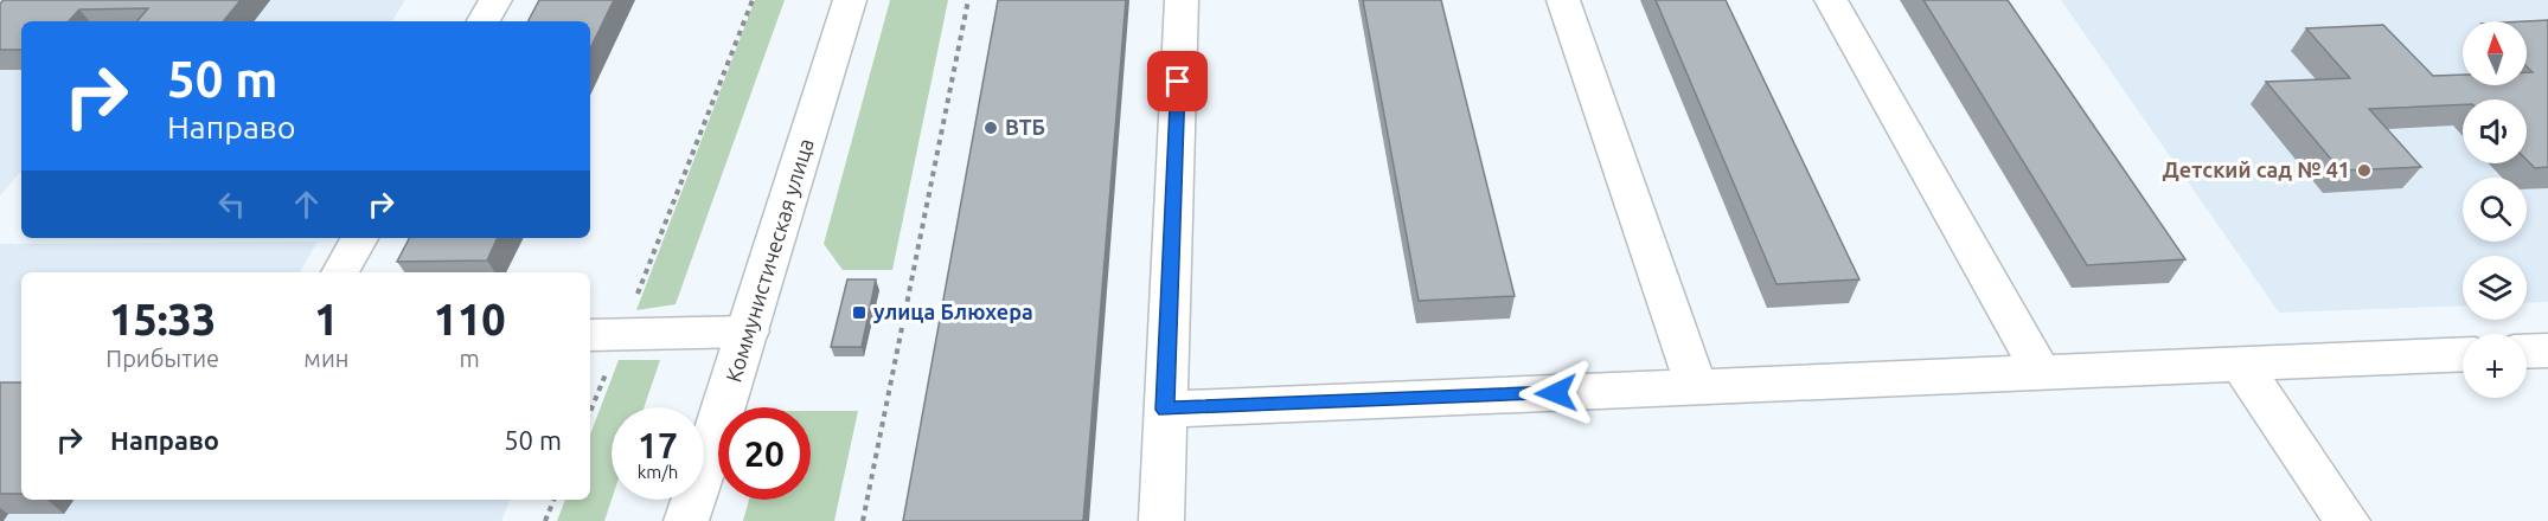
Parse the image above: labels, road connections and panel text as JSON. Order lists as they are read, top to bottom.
{
  "streets": {
    "main road": ["Коммунистическая улица"]
  },
  "places": {
    "other": ["ВТБ", "Детский сад № 41"],
    "transit": ["улица Блюхера"]
  },
  "north": "top",
  "page": {
    "map_buttons": "+",
    "turn": ["50 m", "Направо"],
    "eta": [
      "15:33",
      "Прибытие",
      "1",
      "мин",
      "110",
      "m"
    ],
    "list": [
      {
        "name": "Направо",
        "value": "50 m"
      }
    ],
    "speed": "17 km/h",
    "limit": "20"
  }
}
